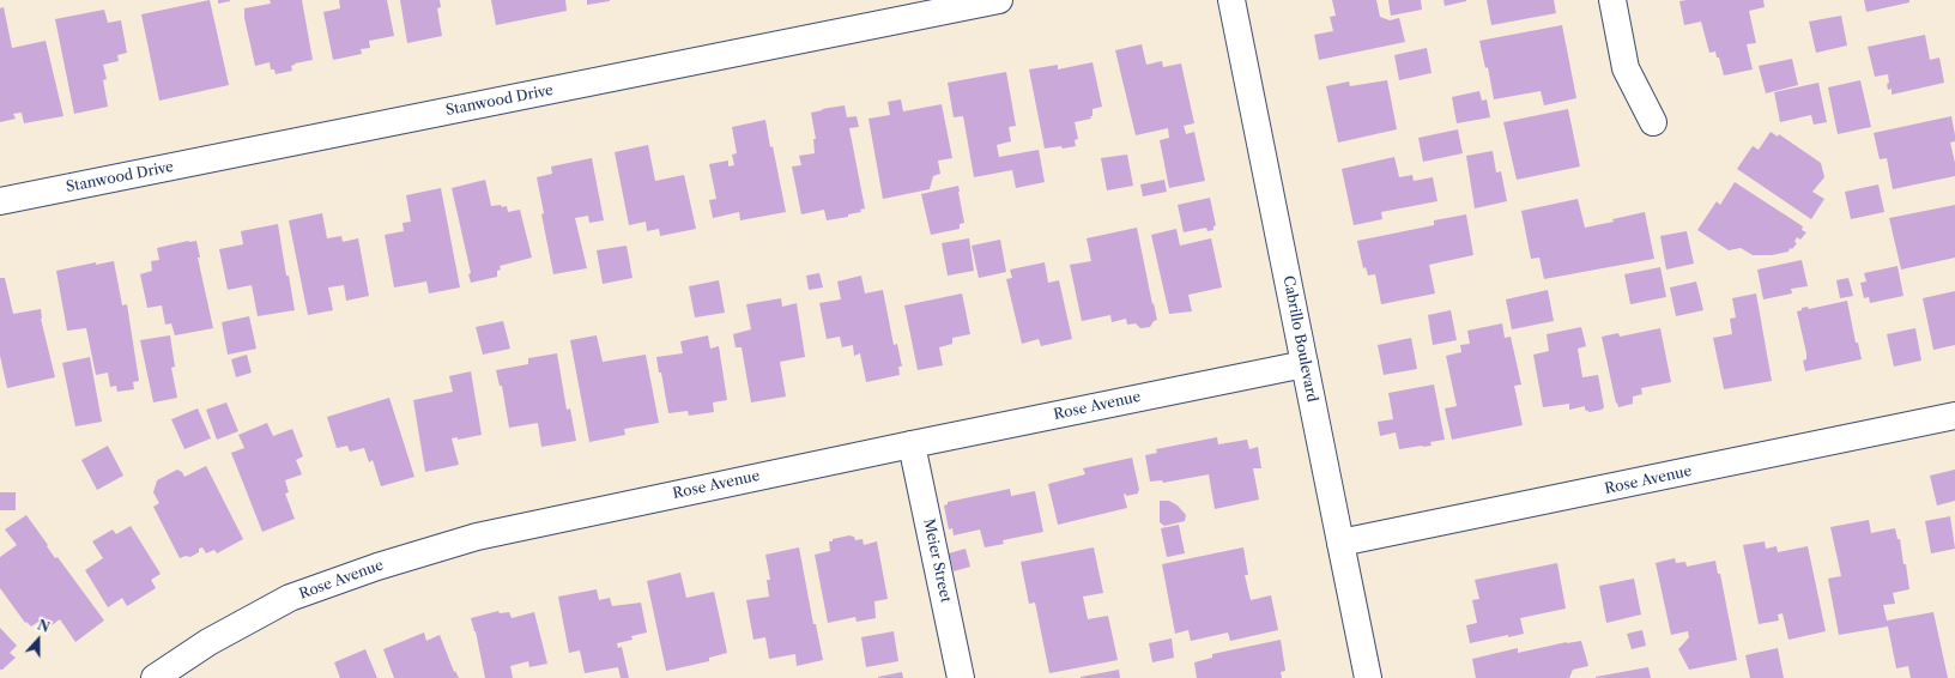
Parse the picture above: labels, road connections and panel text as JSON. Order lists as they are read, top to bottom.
{
  "streets": {
    "street": [
      "Stanwood Drive",
      "Cabrillo Boulevard",
      "Rose Avenue",
      "Meier Street"
    ]
  },
  "crossings": [
    ["Cabrillo Boulevard", "Rose Avenue"],
    ["Rose Avenue", "Meier Street"]
  ],
  "north": "top"
}
